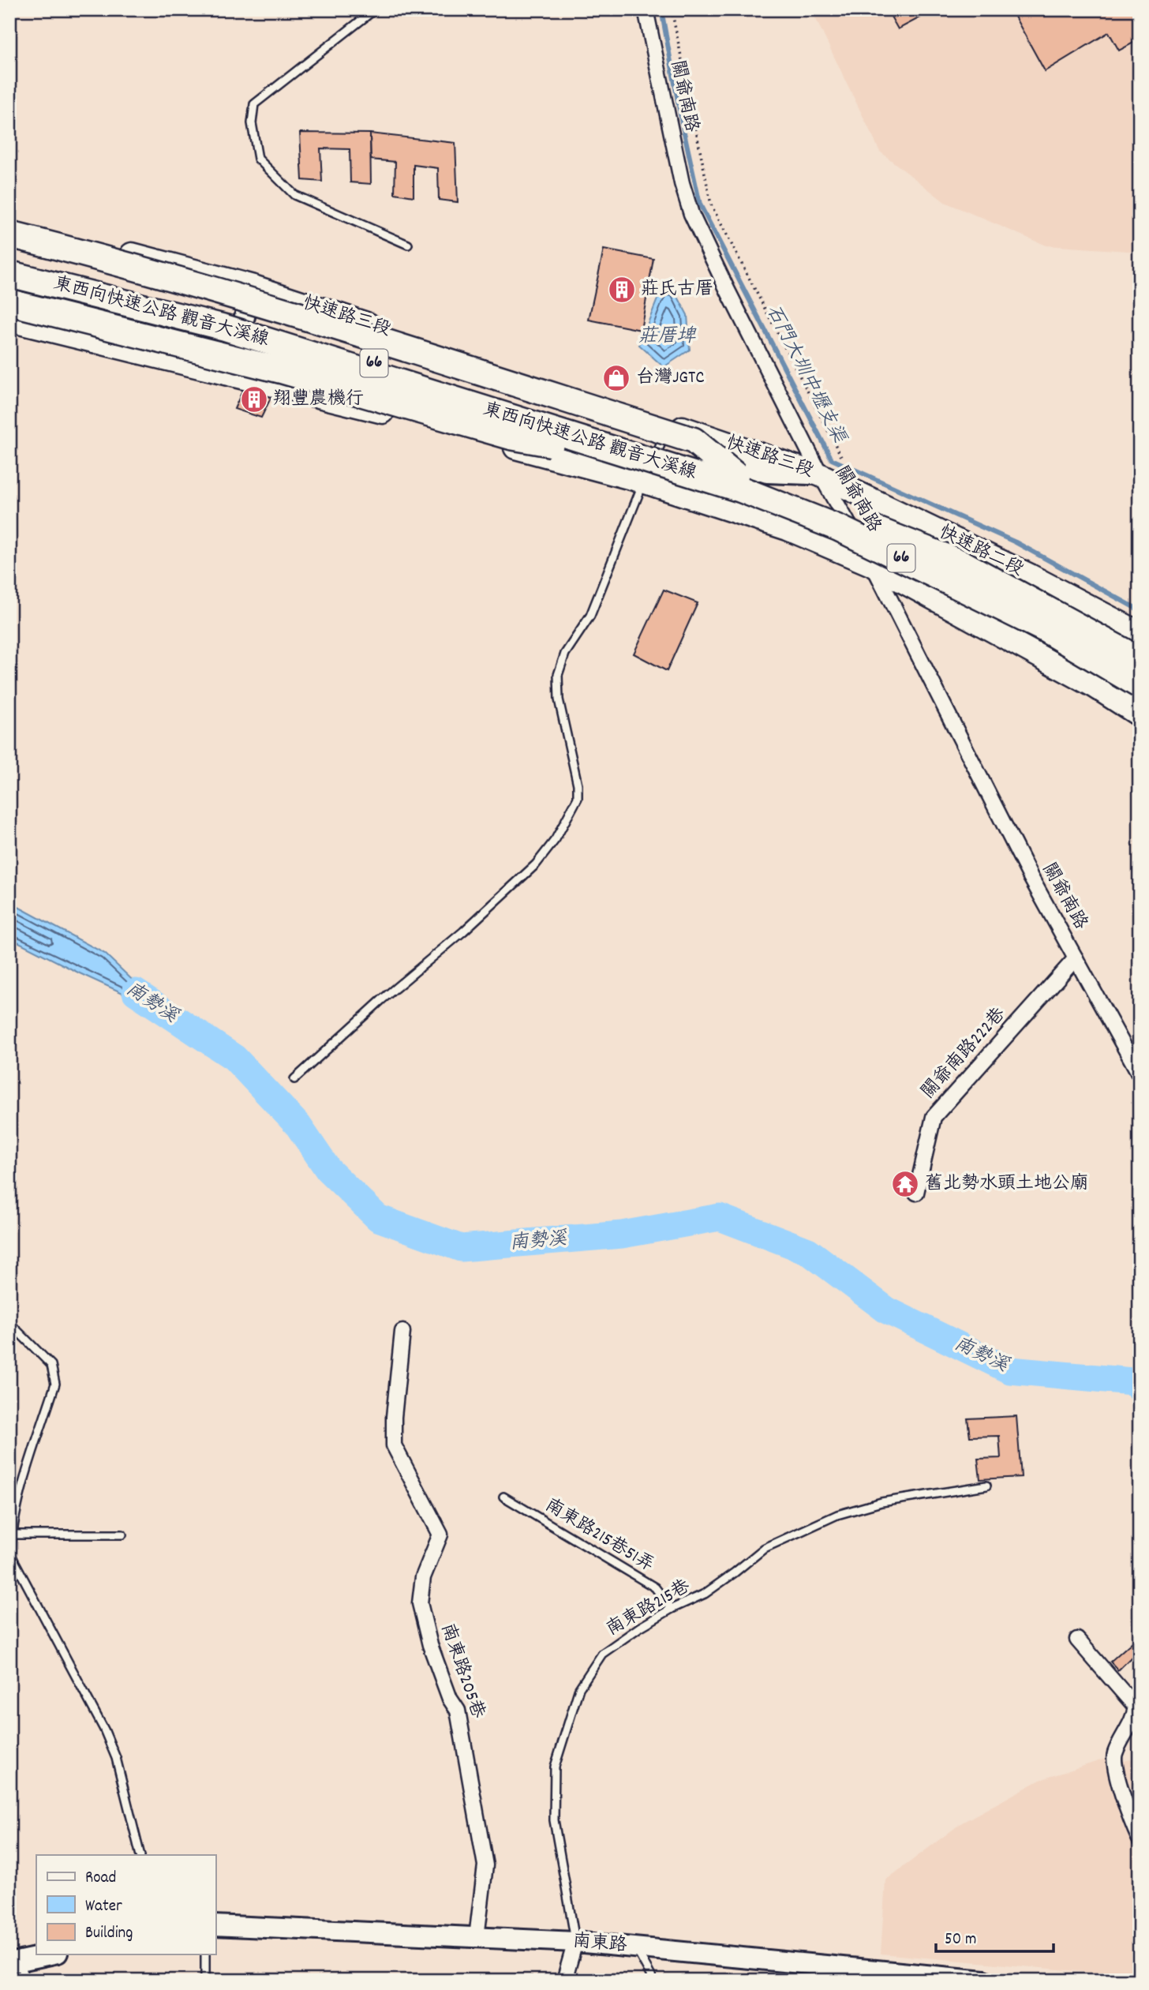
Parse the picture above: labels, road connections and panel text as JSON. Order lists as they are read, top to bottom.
{
  "streets": {
    "highway": ["東西向快速公路 觀音大溪線", "66"],
    "main road": ["快速路三段", "快速路二段"],
    "street": [
      "關爺南路",
      "關爺南路222巷",
      "南東路205巷",
      "南東路"
    ],
    "lane": ["南東路215巷51弄", "南東路215巷"]
  },
  "crossings": [
    ["關爺南路", "快速路三段"],
    ["關爺南路", "66"],
    ["關爺南路", "快速路二段"],
    ["關爺南路", "關爺南路222巷"],
    ["東西向快速公路 觀音大溪線", "快速路三段"],
    ["快速路三段", "66"],
    ["快速路三段", "快速路二段"],
    ["南東路215巷51弄", "南東路215巷"],
    ["南東路215巷", "南東路"],
    ["南東路205巷", "南東路"]
  ],
  "water": ["莊厝埤", "石門大圳中壢支渠", "南勢溪"],
  "places": {
    "building": ["莊氏古厝", "翔豐農機行"],
    "shop": ["台灣JGTC"],
    "temple": ["舊北勢水頭土地公廟"]
  },
  "legend": ["Road", "Water", "Building"],
  "scale_bar": "50 m"
}
